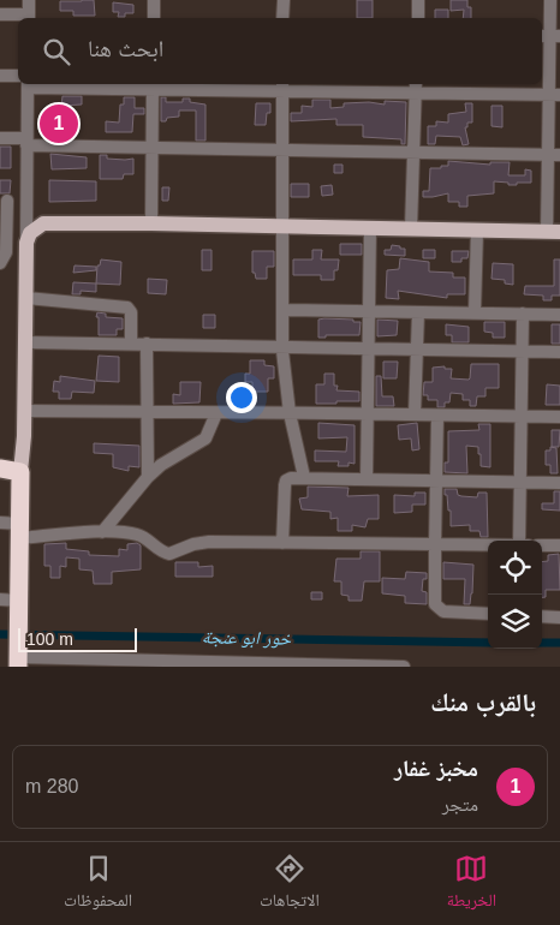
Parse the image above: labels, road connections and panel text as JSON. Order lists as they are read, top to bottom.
{
  "water": ["خور ابو عنجة"],
  "scale_bar": "100 m",
  "page": {
    "search": "ابحث هنا",
    "pins": "1",
    "scale": "100 m",
    "heading": "بالقرب منك",
    "list": [
      {
        "mark": "1",
        "name": "مخبز غفار",
        "note": "متجر",
        "value": "280 m"
      }
    ],
    "nav": ["الخريطة", "الاتجاهات", "المحفوظات"]
  }
}
